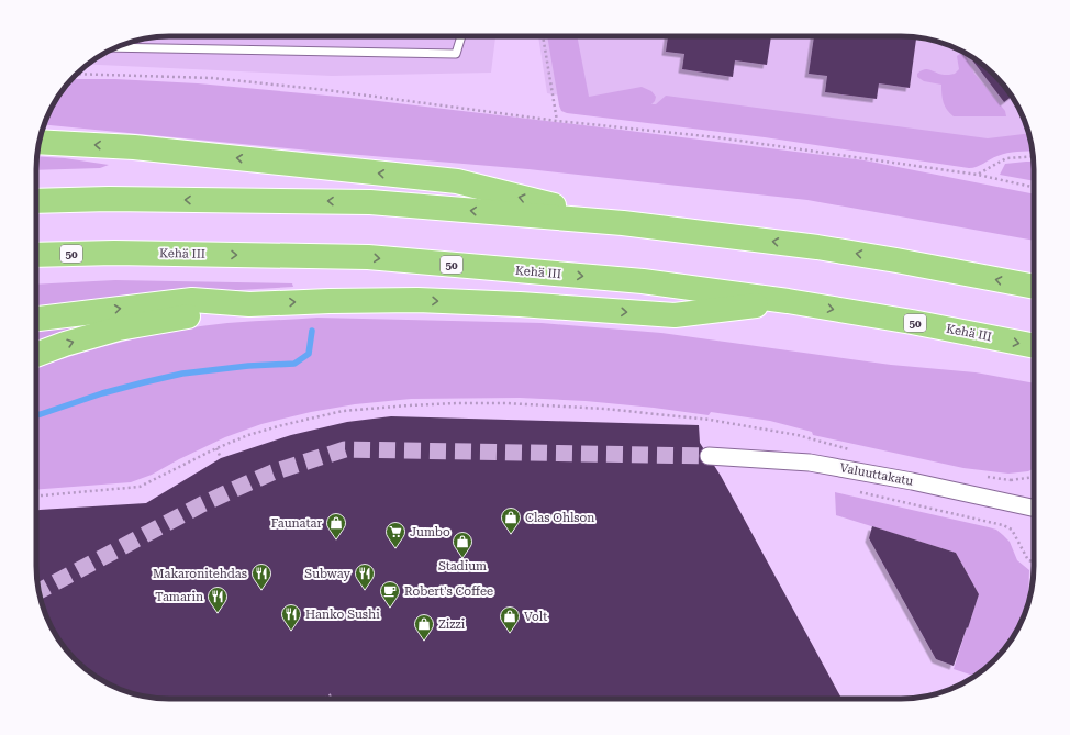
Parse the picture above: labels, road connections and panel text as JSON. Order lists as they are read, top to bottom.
{
  "streets": {
    "highway": ["50", "Kehä III"],
    "street": ["Valuuttakatu"]
  },
  "places": {
    "shop": [
      "Clas Ohlson",
      "Faunatar",
      "Stadium",
      "Volt",
      "Zizzi"
    ],
    "supermarket": ["Jumbo"],
    "restaurant": [
      "Makaronitehdas",
      "Subway",
      "Tamarin",
      "Hanko Sushi"
    ],
    "cafe": ["Robert's Coffee"]
  }
}
